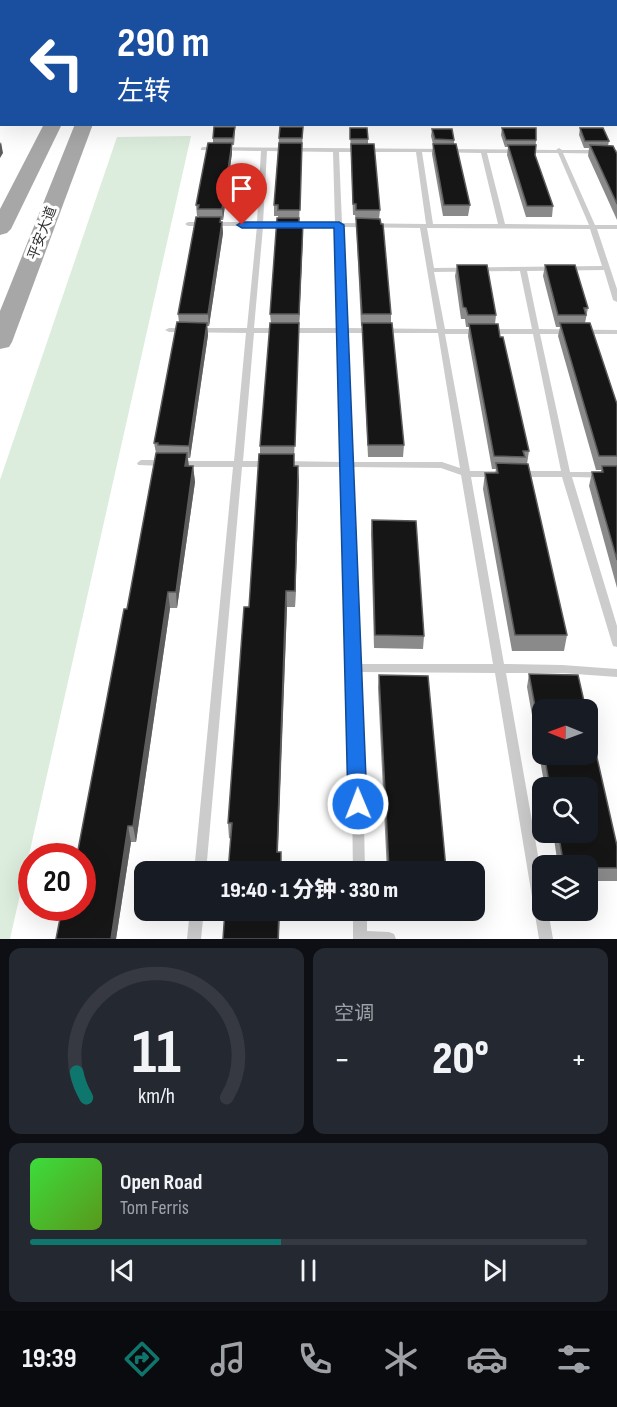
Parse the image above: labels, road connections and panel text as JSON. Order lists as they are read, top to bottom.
{
  "streets": {
    "main road": ["平安大道"]
  },
  "north": "left",
  "page": {
    "turn": ["290 m", "左转"],
    "limit": "20",
    "trip": "19:40 · 1 分钟 · 330 m",
    "tile": "空调",
    "heat": ["−", "20°", "+"],
    "song": ["Open Road", "Tom Ferris"],
    "tabs": "19:39",
    "gauge": ["11", "km/h"]
  }
}
